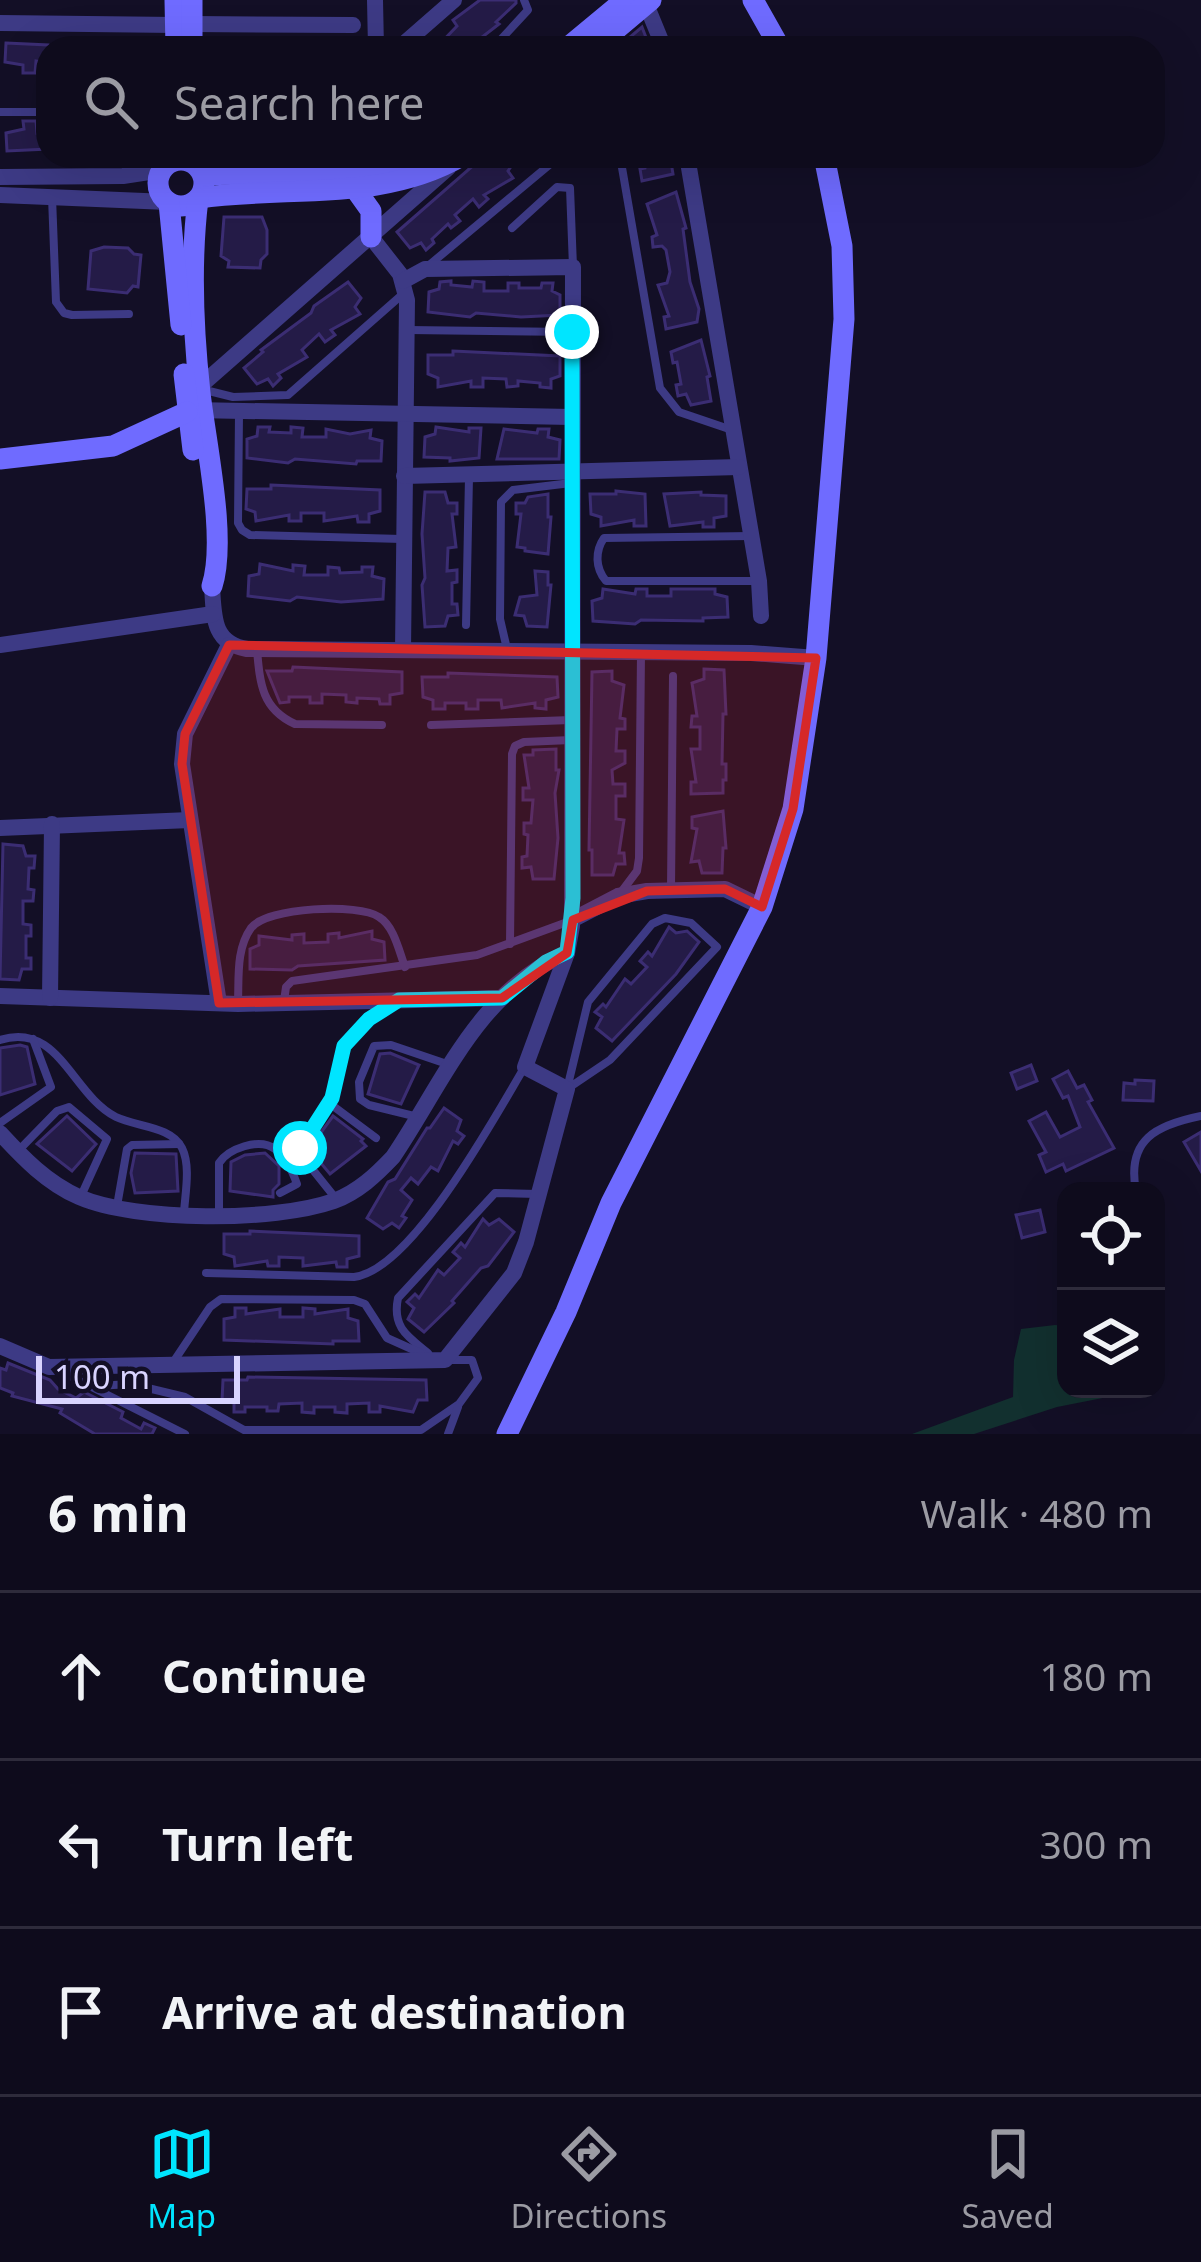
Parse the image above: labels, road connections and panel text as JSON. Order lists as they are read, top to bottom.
{
  "scale_bar": "100 m",
  "page": {
    "search": "Search here",
    "scale": "100 m",
    "heading": ["6 min", "Walk · 480 m"],
    "list": [
      ["Continue", "180 m"],
      ["Turn left", "300 m"],
      "Arrive at destination"
    ],
    "nav": ["Map", "Directions", "Saved"]
  }
}
